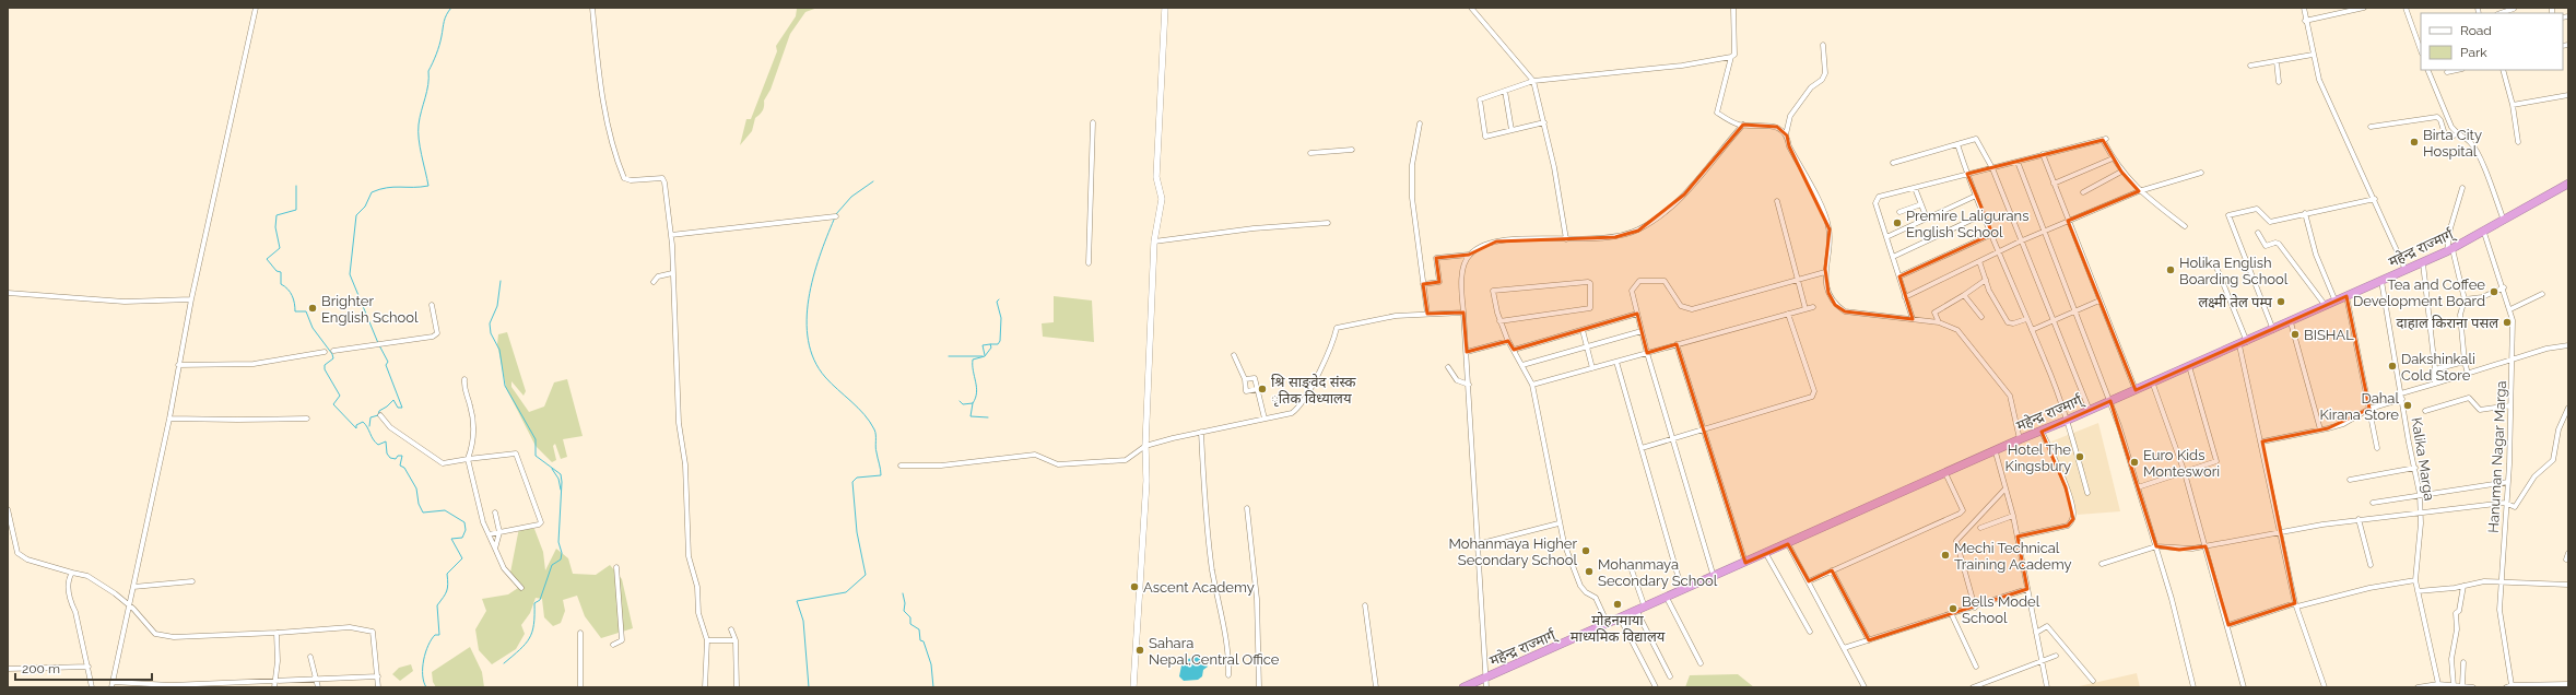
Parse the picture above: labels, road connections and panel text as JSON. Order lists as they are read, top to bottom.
{
  "streets": {
    "highway": ["महेन्द्र राज्मार्ग्"],
    "street": ["Hanuman Nagar Marga", "Kalika Marga"]
  },
  "crossings": [
    ["महेन्द्र राज्मार्ग्", "Hanuman Nagar Marga"],
    ["महेन्द्र राज्मार्ग्", "Kalika Marga"]
  ],
  "places": [
    "Birta City Hospital",
    "Premire Laligurans English School",
    "Holika English Boarding School",
    "Tea and Coffee Development Board",
    "लक्ष्मी तेल पम्प",
    "Brighter English School",
    "दाहाल किराना पसल",
    "BISHAL",
    "Dakshinkali Cold Store",
    "श्रि साङ्वेद संस्क ृतिक विध्यालय",
    "Dahal Kirana Store",
    "Hotel The Kingsbury",
    "Euro Kids Monteswori",
    "Mohanmaya Higher Secondary School",
    "Mechi Technical Training Academy",
    "Mohanmaya Secondary School",
    "Ascent Academy",
    "मोहनमाया माध्यमिक विद्यालय",
    "Bells Model School",
    "Sahara Nepal,Central Office"
  ],
  "legend": ["Road", "Park"],
  "scale_bar": "200 m"
}
